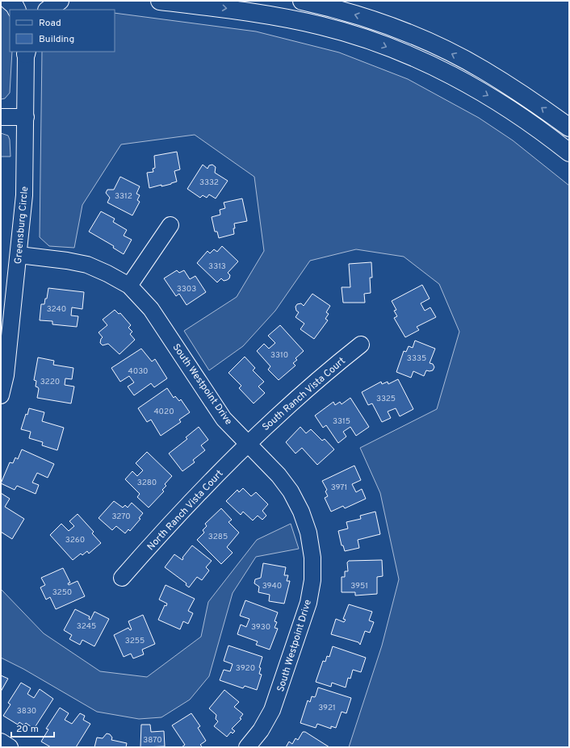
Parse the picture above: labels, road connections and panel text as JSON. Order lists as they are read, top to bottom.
{
  "streets": {
    "street": [
      "Greensburg Circle",
      "South Westpoint Drive",
      "South Ranch Vista Court",
      "North Ranch Vista Court"
    ]
  },
  "crossings": [
    ["Greensburg Circle", "South Westpoint Drive"],
    ["South Westpoint Drive", "South Ranch Vista Court"],
    ["South Westpoint Drive", "North Ranch Vista Court"],
    ["South Ranch Vista Court", "North Ranch Vista Court"]
  ],
  "house_numbers": [
    "3332",
    "3312",
    "3313",
    "3303",
    "3240",
    "3310",
    "3335",
    "4030",
    "3220",
    "3325",
    "4020",
    "3315",
    "3280",
    "3971",
    "3270",
    "3285",
    "3260",
    "3940",
    "3951",
    "3250",
    "3245",
    "3930",
    "3255",
    "3920",
    "3921",
    "3830",
    "3870"
  ],
  "legend": ["Road", "Building"],
  "scale_bar": "20 m"
}
